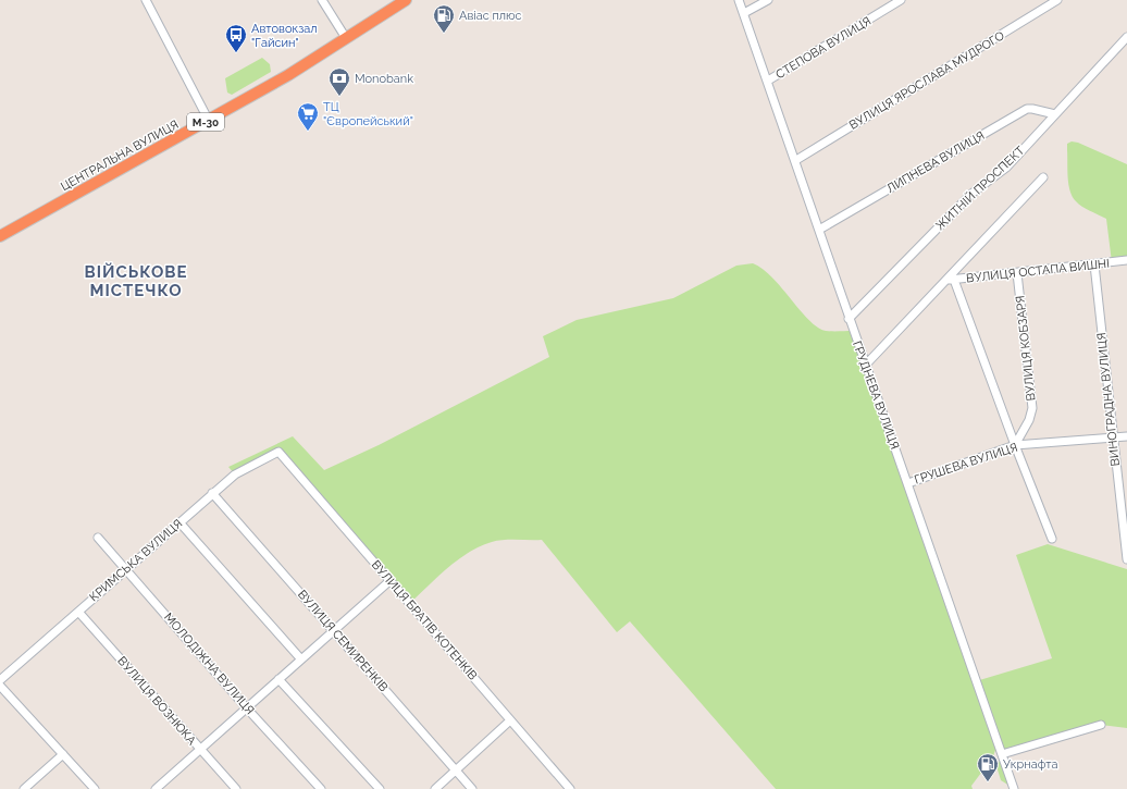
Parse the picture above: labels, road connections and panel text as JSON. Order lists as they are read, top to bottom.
{
  "streets": {
    "highway": ["М-30", "ЦЕНТРАЛЬНА ВУЛИЦЯ"],
    "street": [
      "СТЕПОВА ВУЛИЦЯ",
      "ВУЛИЦЯ ЯРОСЛАВА МУДРОГО",
      "ЛИПНЕВА ВУЛИЦЯ",
      "ЖИТНІЙ ПРОСПЕКТ",
      "ВУЛИЦЯ ОСТАПА ВИШНІ",
      "ВУЛИЦЯ КОБЗАРЯ",
      "ГРУДНЕВА ВУЛИЦЯ",
      "ВИНОГРАДНА ВУЛИЦЯ",
      "ГРУШЕВА ВУЛИЦЯ",
      "КРИМСЬКА ВУЛИЦЯ",
      "ВУЛИЦЯ БРАТІВ КОТЕНКІВ",
      "ВУЛИЦЯ СЕМИРЕНКІВ",
      "МОЛОДІЖНА ВУЛИЦЯ",
      "ВУЛИЦЯ ВОЗНЮКА"
    ]
  },
  "crossings": [
    ["СТЕПОВА ВУЛИЦЯ", "ГРУДНЕВА ВУЛИЦЯ"],
    ["ВУЛИЦЯ ЯРОСЛАВА МУДРОГО", "ГРУДНЕВА ВУЛИЦЯ"],
    ["ЛИПНЕВА ВУЛИЦЯ", "ЖИТНІЙ ПРОСПЕКТ"],
    ["ЛИПНЕВА ВУЛИЦЯ", "ГРУДНЕВА ВУЛИЦЯ"],
    ["ЖИТНІЙ ПРОСПЕКТ", "ГРУДНЕВА ВУЛИЦЯ"],
    ["ВУЛИЦЯ ОСТАПА ВИШНІ", "ВУЛИЦЯ КОБЗАРЯ"],
    ["ВУЛИЦЯ ОСТАПА ВИШНІ", "ВИНОГРАДНА ВУЛИЦЯ"],
    ["ВУЛИЦЯ КОБЗАРЯ", "ГРУШЕВА ВУЛИЦЯ"],
    ["ГРУДНЕВА ВУЛИЦЯ", "ГРУШЕВА ВУЛИЦЯ"],
    ["ВИНОГРАДНА ВУЛИЦЯ", "ГРУШЕВА ВУЛИЦЯ"],
    ["КРИМСЬКА ВУЛИЦЯ", "ВУЛИЦЯ БРАТІВ КОТЕНКІВ"],
    ["КРИМСЬКА ВУЛИЦЯ", "ВУЛИЦЯ СЕМИРЕНКІВ"],
    ["КРИМСЬКА ВУЛИЦЯ", "МОЛОДІЖНА ВУЛИЦЯ"],
    ["КРИМСЬКА ВУЛИЦЯ", "ВУЛИЦЯ ВОЗНЮКА"]
  ],
  "districts": ["ВІЙСЬКОВЕ МІСТЕЧКО"],
  "places": {
    "fuel station": ["Авіас плюс", "Укрнафта"],
    "bus stop": ["Автовокзал \"Гайсин\""],
    "bank": ["Monobank"],
    "supermarket": ["ТЦ \"Європейський\""]
  }
}
